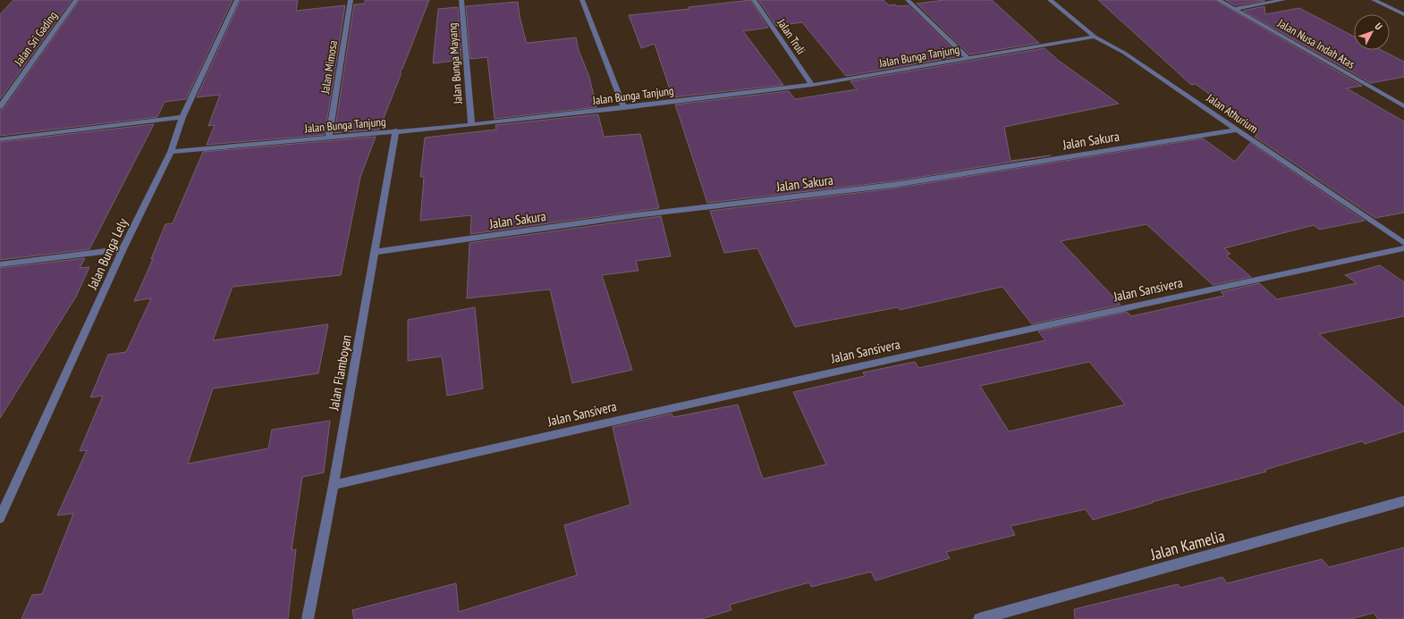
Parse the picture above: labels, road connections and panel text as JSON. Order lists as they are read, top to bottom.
{
  "streets": {
    "street": [
      "Jalan Truli",
      "Jalan Sri Gading",
      "Jalan Nusa Indah Atas",
      "Jalan Bunga Tanjung",
      "Jalan Bunga Mayang",
      "Jalan Mimosa",
      "Jalan Athurium",
      "Jalan Sakura",
      "Jalan Bunga Lely",
      "Jalan Sansivera",
      "Jalan Flamboyan",
      "Jalan Kamelia"
    ]
  },
  "crossings": [
    ["Jalan Truli", "Jalan Bunga Tanjung"],
    ["Jalan Bunga Tanjung", "Jalan Bunga Mayang"],
    ["Jalan Bunga Tanjung", "Jalan Mimosa"],
    ["Jalan Bunga Tanjung", "Jalan Athurium"],
    ["Jalan Bunga Tanjung", "Jalan Bunga Lely"],
    ["Jalan Bunga Tanjung", "Jalan Flamboyan"],
    ["Jalan Athurium", "Jalan Sakura"],
    ["Jalan Sakura", "Jalan Flamboyan"],
    ["Jalan Sansivera", "Jalan Flamboyan"]
  ],
  "north": "top right"
}
